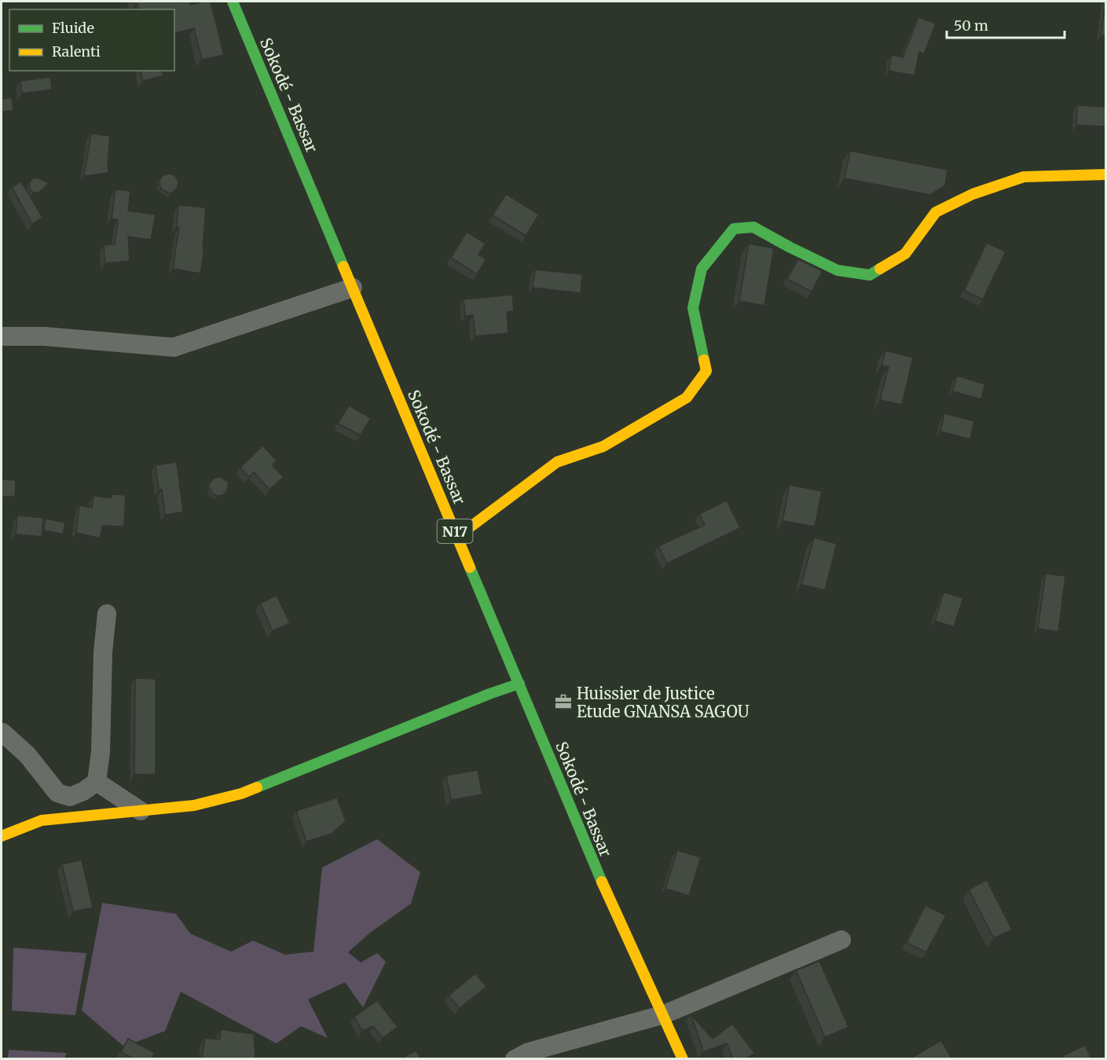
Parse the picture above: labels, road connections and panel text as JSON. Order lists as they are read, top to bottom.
{
  "streets": {
    "street": ["Sokodé - Bassar", "N17"]
  },
  "places": {
    "office": ["Huissier de Justice Etude GNANSA SAGOU"]
  },
  "legend": ["Fluide", "Ralenti"],
  "scale_bar": "50 m"
}
